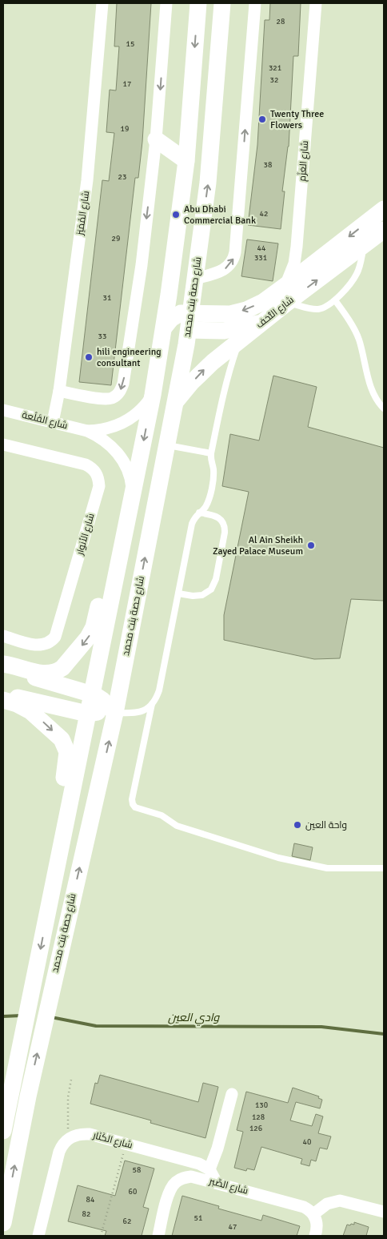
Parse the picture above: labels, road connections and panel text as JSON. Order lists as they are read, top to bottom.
{
  "streets": {
    "main road": ["شارع حصة بنت محمد", "شارع التُّحَف"],
    "street": [
      "شارع العَزْم",
      "شارع المُمَيَز",
      "شارع القَلْعة",
      "شارع الأنوار",
      "شارع الكَنَار",
      "شارع الصَّبر"
    ]
  },
  "crossings": [
    ["شارع العَزْم", "شارع التُّحَف"],
    ["شارع المُمَيَز", "شارع القَلْعة"],
    ["شارع حصة بنت محمد", "شارع التُّحَف"],
    ["شارع حصة بنت محمد", "شارع القَلْعة"]
  ],
  "water": ["وادي العين"],
  "places": [
    "Twenty Three Flowers",
    "Abu Dhabi Commercial Bank",
    "hili engineering consultant",
    "Al Ain Sheikh Zayed Palace Museum",
    "واحة العين"
  ],
  "house_numbers": [
    "28",
    "15",
    "321",
    "32",
    "17",
    "19",
    "38",
    "23",
    "42",
    "29",
    "44",
    "331",
    "31",
    "33",
    "130",
    "128",
    "126",
    "40",
    "58",
    "60",
    "84",
    "82",
    "51",
    "62",
    "47"
  ]
}
